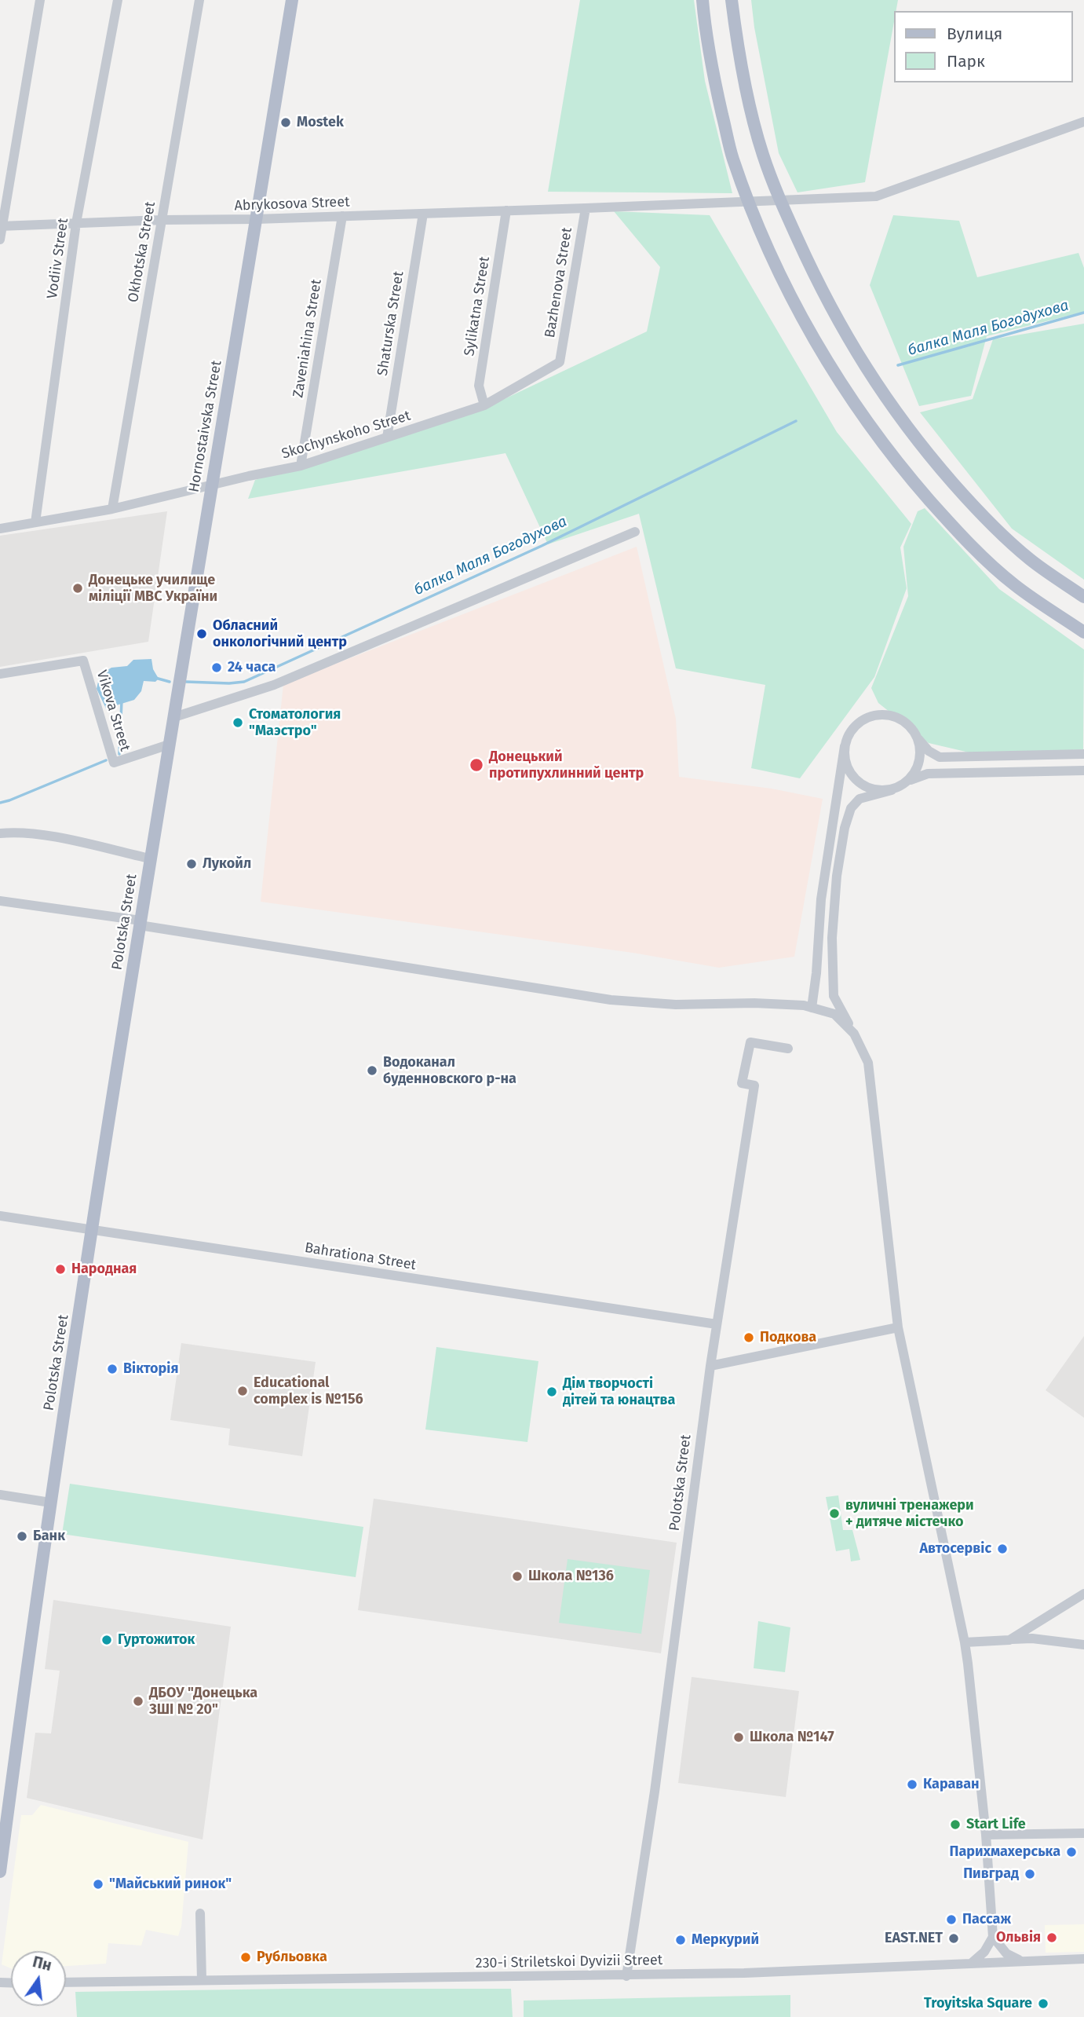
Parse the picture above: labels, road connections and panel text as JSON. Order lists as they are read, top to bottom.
{
  "streets": {
    "main road": ["Hornostaivska Street", "Polotska Street"],
    "street": [
      "Abrykosova Street",
      "Okhotska Street",
      "Vodiiv Street",
      "Bazhenova Street",
      "Sylikatna Street",
      "Shaturska Street",
      "Zaveniahina Street",
      "Skochynskoho Street",
      "Vikova Street",
      "Bahrationa Street",
      "230-i Striletskoi Dyvizii Street"
    ]
  },
  "crossings": [
    ["Abrykosova Street", "Okhotska Street"],
    ["Abrykosova Street", "Vodiiv Street"],
    ["Abrykosova Street", "Bazhenova Street"],
    ["Abrykosova Street", "Sylikatna Street"],
    ["Abrykosova Street", "Shaturska Street"],
    ["Abrykosova Street", "Zaveniahina Street"],
    ["Abrykosova Street", "Hornostaivska Street"],
    ["Okhotska Street", "Skochynskoho Street"],
    ["Vodiiv Street", "Skochynskoho Street"],
    ["Bazhenova Street", "Skochynskoho Street"],
    ["Sylikatna Street", "Skochynskoho Street"],
    ["Shaturska Street", "Skochynskoho Street"],
    ["Zaveniahina Street", "Skochynskoho Street"],
    ["Hornostaivska Street", "Skochynskoho Street"],
    ["Hornostaivska Street", "Vikova Street"],
    ["Hornostaivska Street", "Polotska Street"],
    ["Polotska Street", "Bahrationa Street"],
    ["Polotska Street", "230-i Striletskoi Dyvizii Street"]
  ],
  "water": ["балка Маля Богодухова"],
  "places": [
    "Mostek",
    "Донецьке училище міліції МВС України",
    "Обласний онкологічний центр",
    "24 часа",
    "Стоматология \"Маэстро\"",
    "Донецький протипухлинний центр",
    "Лукойл",
    "Водоканал буденновского р-на",
    "Народная",
    "Подкова",
    "Вікторія",
    "Educational complex is №156",
    "Дім творчості дітей та юнацтва",
    "вуличні тренажери + дитяче містечко",
    "Банк",
    "Автосервіс",
    "Школа №136",
    "Гуртожиток",
    "ДБОУ \"Донецька ЗШІ № 20\"",
    "Школа №147",
    "Караван",
    "Start Life",
    "Парихмахерська",
    "Пивград",
    "\"Майський ринок\"",
    "Пассаж",
    "Ольвія",
    "EAST.NET",
    "Меркурий",
    "Рубльовка",
    "Troyitska Square"
  ],
  "legend": ["Вулиця", "Парк"],
  "north": "top"
}
